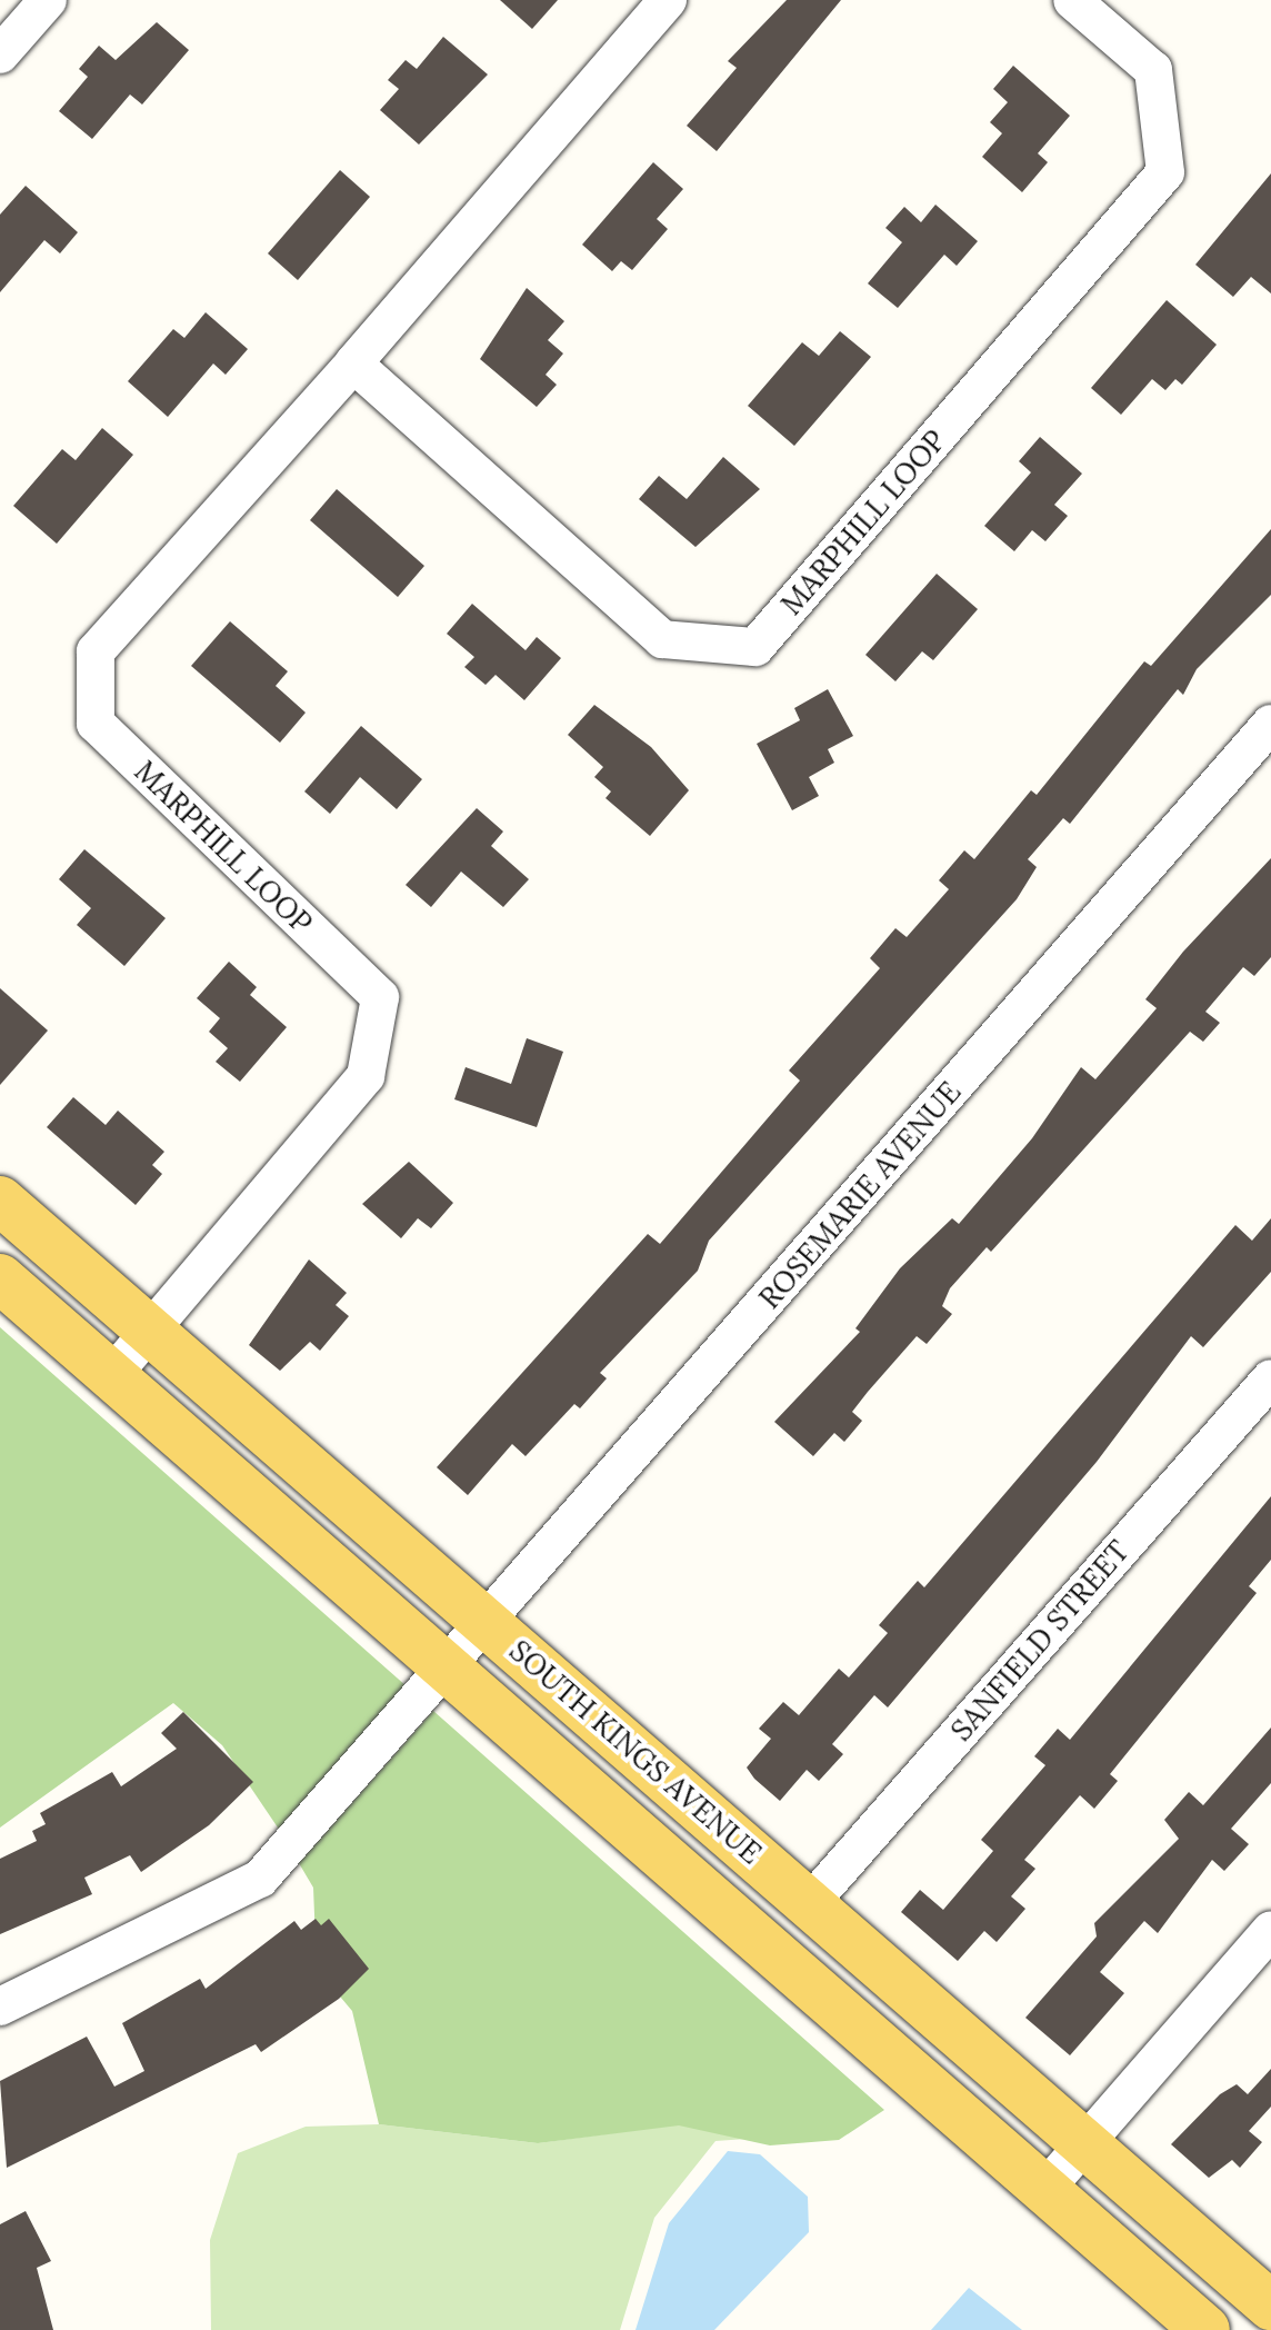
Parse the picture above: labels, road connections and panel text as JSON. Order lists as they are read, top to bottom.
{
  "streets": {
    "main road": ["SOUTH KINGS AVENUE"],
    "street": ["MARPHILL LOOP", "ROSEMARIE AVENUE", "SANFIELD STREET"]
  },
  "crossings": [
    ["MARPHILL LOOP", "SOUTH KINGS AVENUE"],
    ["ROSEMARIE AVENUE", "SOUTH KINGS AVENUE"],
    ["SANFIELD STREET", "SOUTH KINGS AVENUE"]
  ]
}
